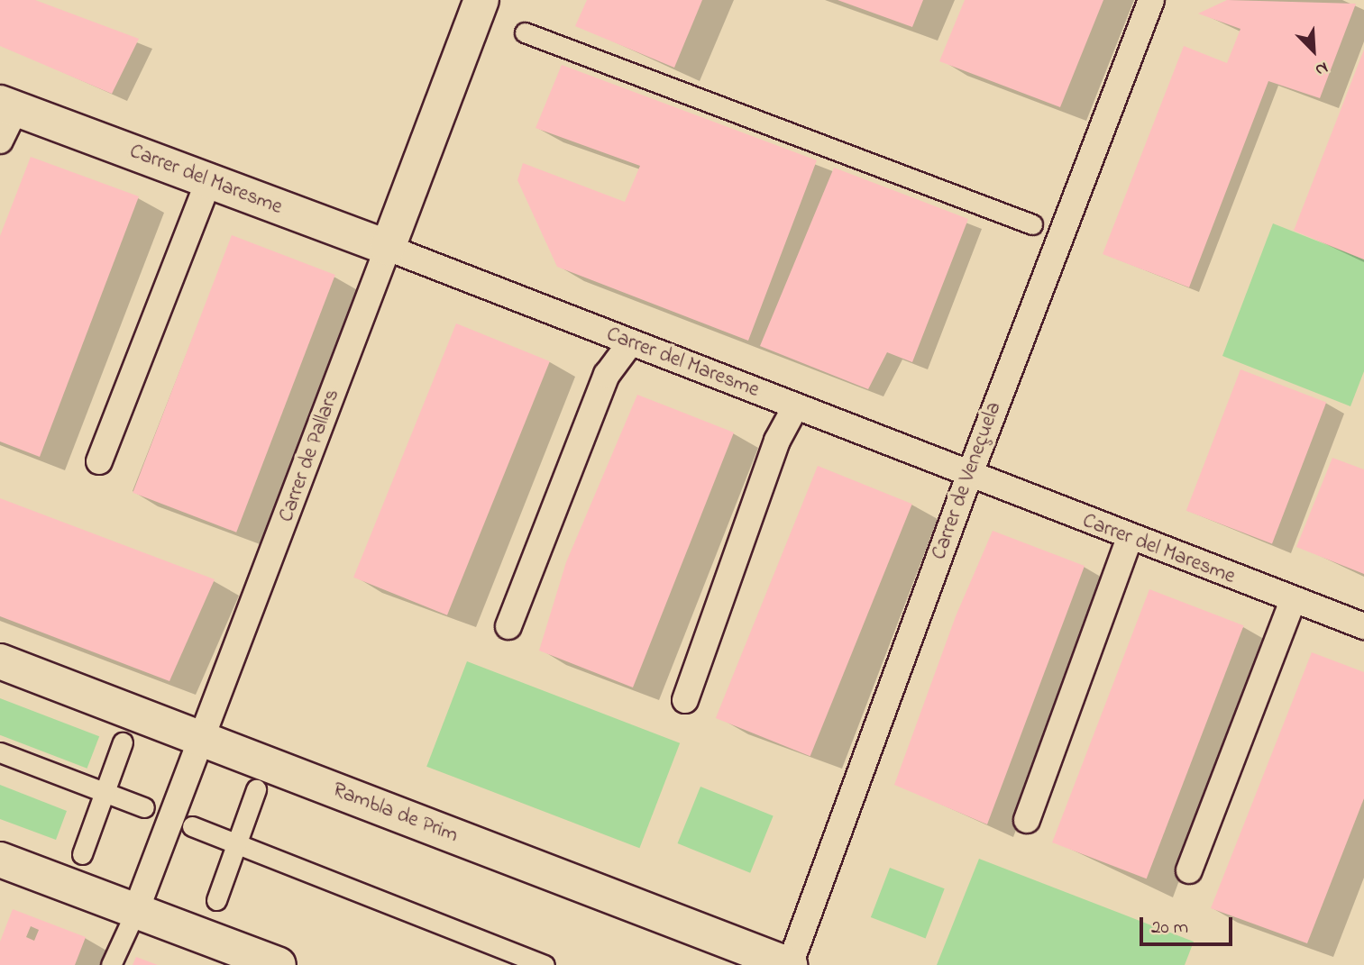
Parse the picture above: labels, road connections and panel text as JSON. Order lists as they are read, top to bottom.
{
  "streets": {
    "main road": ["Carrer del Maresme", "Carrer de Pallars", "Rambla de Prim"],
    "street": ["Carrer de Veneçuela"]
  },
  "crossings": [
    ["Carrer del Maresme", "Carrer de Pallars"],
    ["Carrer del Maresme", "Carrer de Veneçuela"],
    ["Carrer de Pallars", "Rambla de Prim"],
    ["Carrer de Veneçuela", "Rambla de Prim"]
  ],
  "scale_bar": "20 m",
  "north": "bottom right"
}
